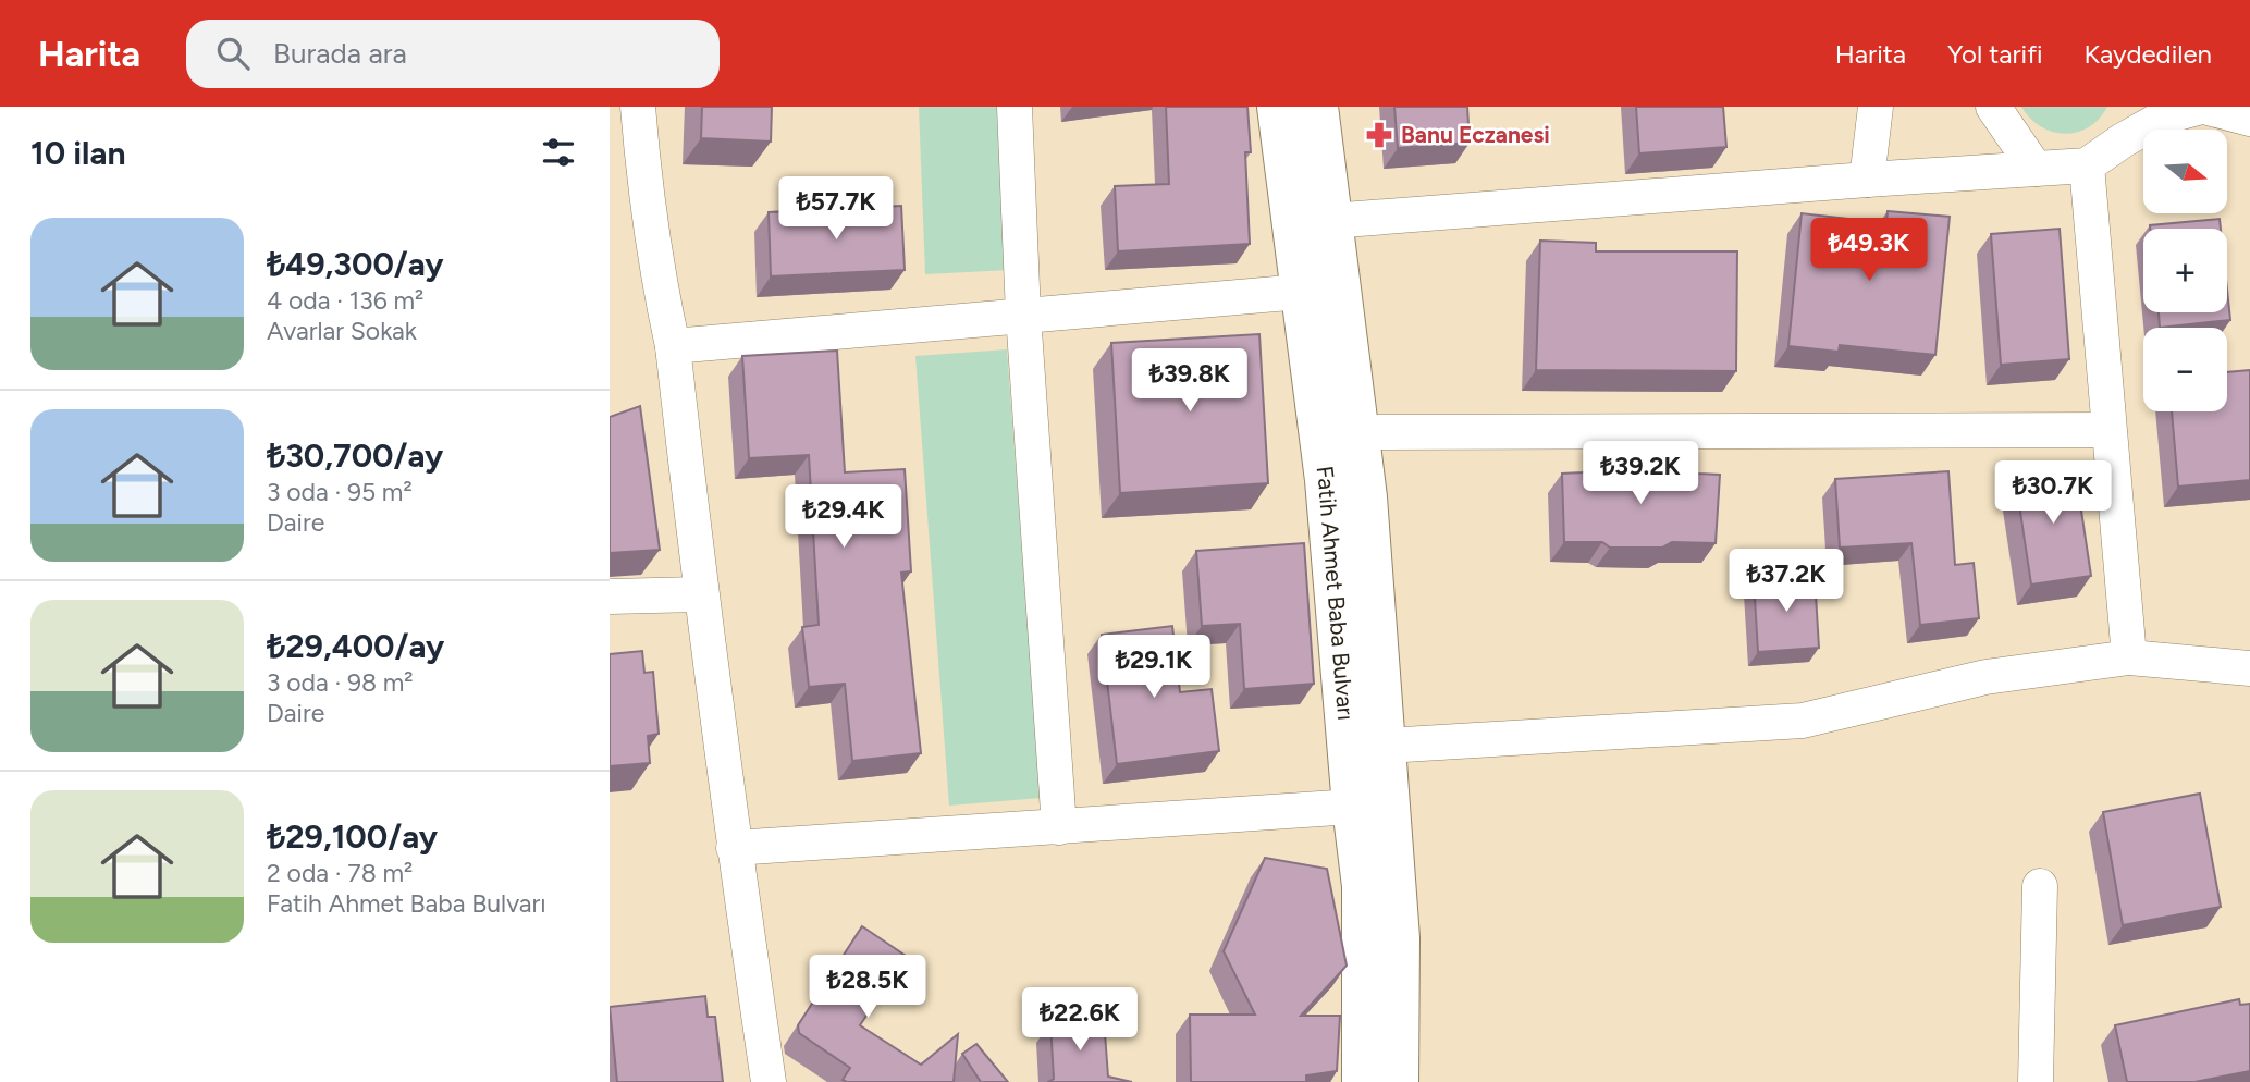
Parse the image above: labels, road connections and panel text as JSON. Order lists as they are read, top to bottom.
{
  "streets": {
    "main road": ["Fatih Ahmet Baba Bulvarı"]
  },
  "places": {
    "pharmacy": ["Banu Eczanesi"]
  },
  "north": "right",
  "page": {
    "header": "Harita",
    "search": "Burada ara",
    "nav": ["Harita", "Yol tarifi", "Kaydedilen"],
    "heading": "10 ilan",
    "map_buttons": ["+", "−"],
    "price": [
      "₺57.7K",
      "₺49.3K",
      "₺39.8K",
      "₺39.2K",
      "₺30.7K",
      "₺29.4K",
      "₺37.2K",
      "₺29.1K",
      "₺28.5K",
      "₺22.6K"
    ],
    "list": [
      {
        "name": "₺49,300/ay",
        "note": "4 oda · 136 m² · Avarlar Sokak"
      },
      {
        "name": "₺30,700/ay",
        "note": "3 oda · 95 m² · Daire"
      },
      {
        "name": "₺29,400/ay",
        "note": "3 oda · 98 m² · Daire"
      },
      {
        "name": "₺29,100/ay",
        "note": "2 oda · 78 m² · Fatih Ahmet Baba Bulvarı"
      }
    ]
  }
}
